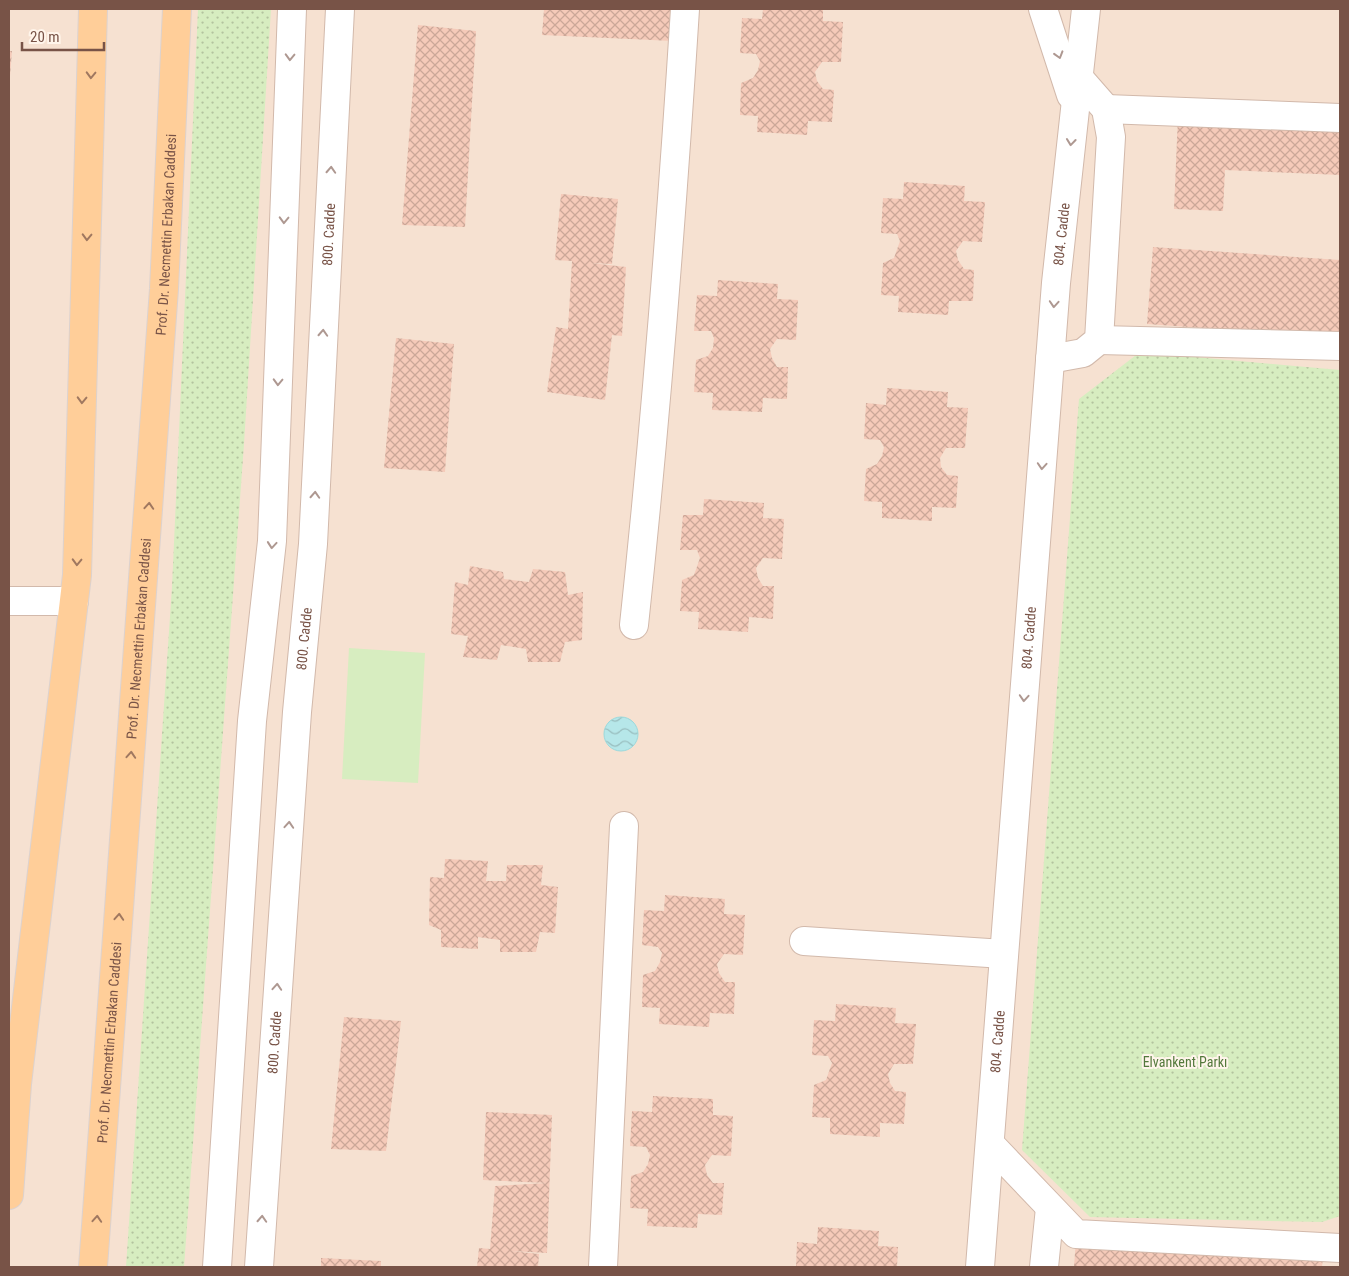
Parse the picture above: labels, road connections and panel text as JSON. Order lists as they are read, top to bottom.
{
  "streets": {
    "main road": ["Prof. Dr. Necmettin Erbakan Caddesi"],
    "street": ["800. Cadde", "804. Cadde"]
  },
  "one_way": ["804. Cadde"],
  "parks": ["Elvankent Parkı"],
  "scale_bar": "20 m"
}
